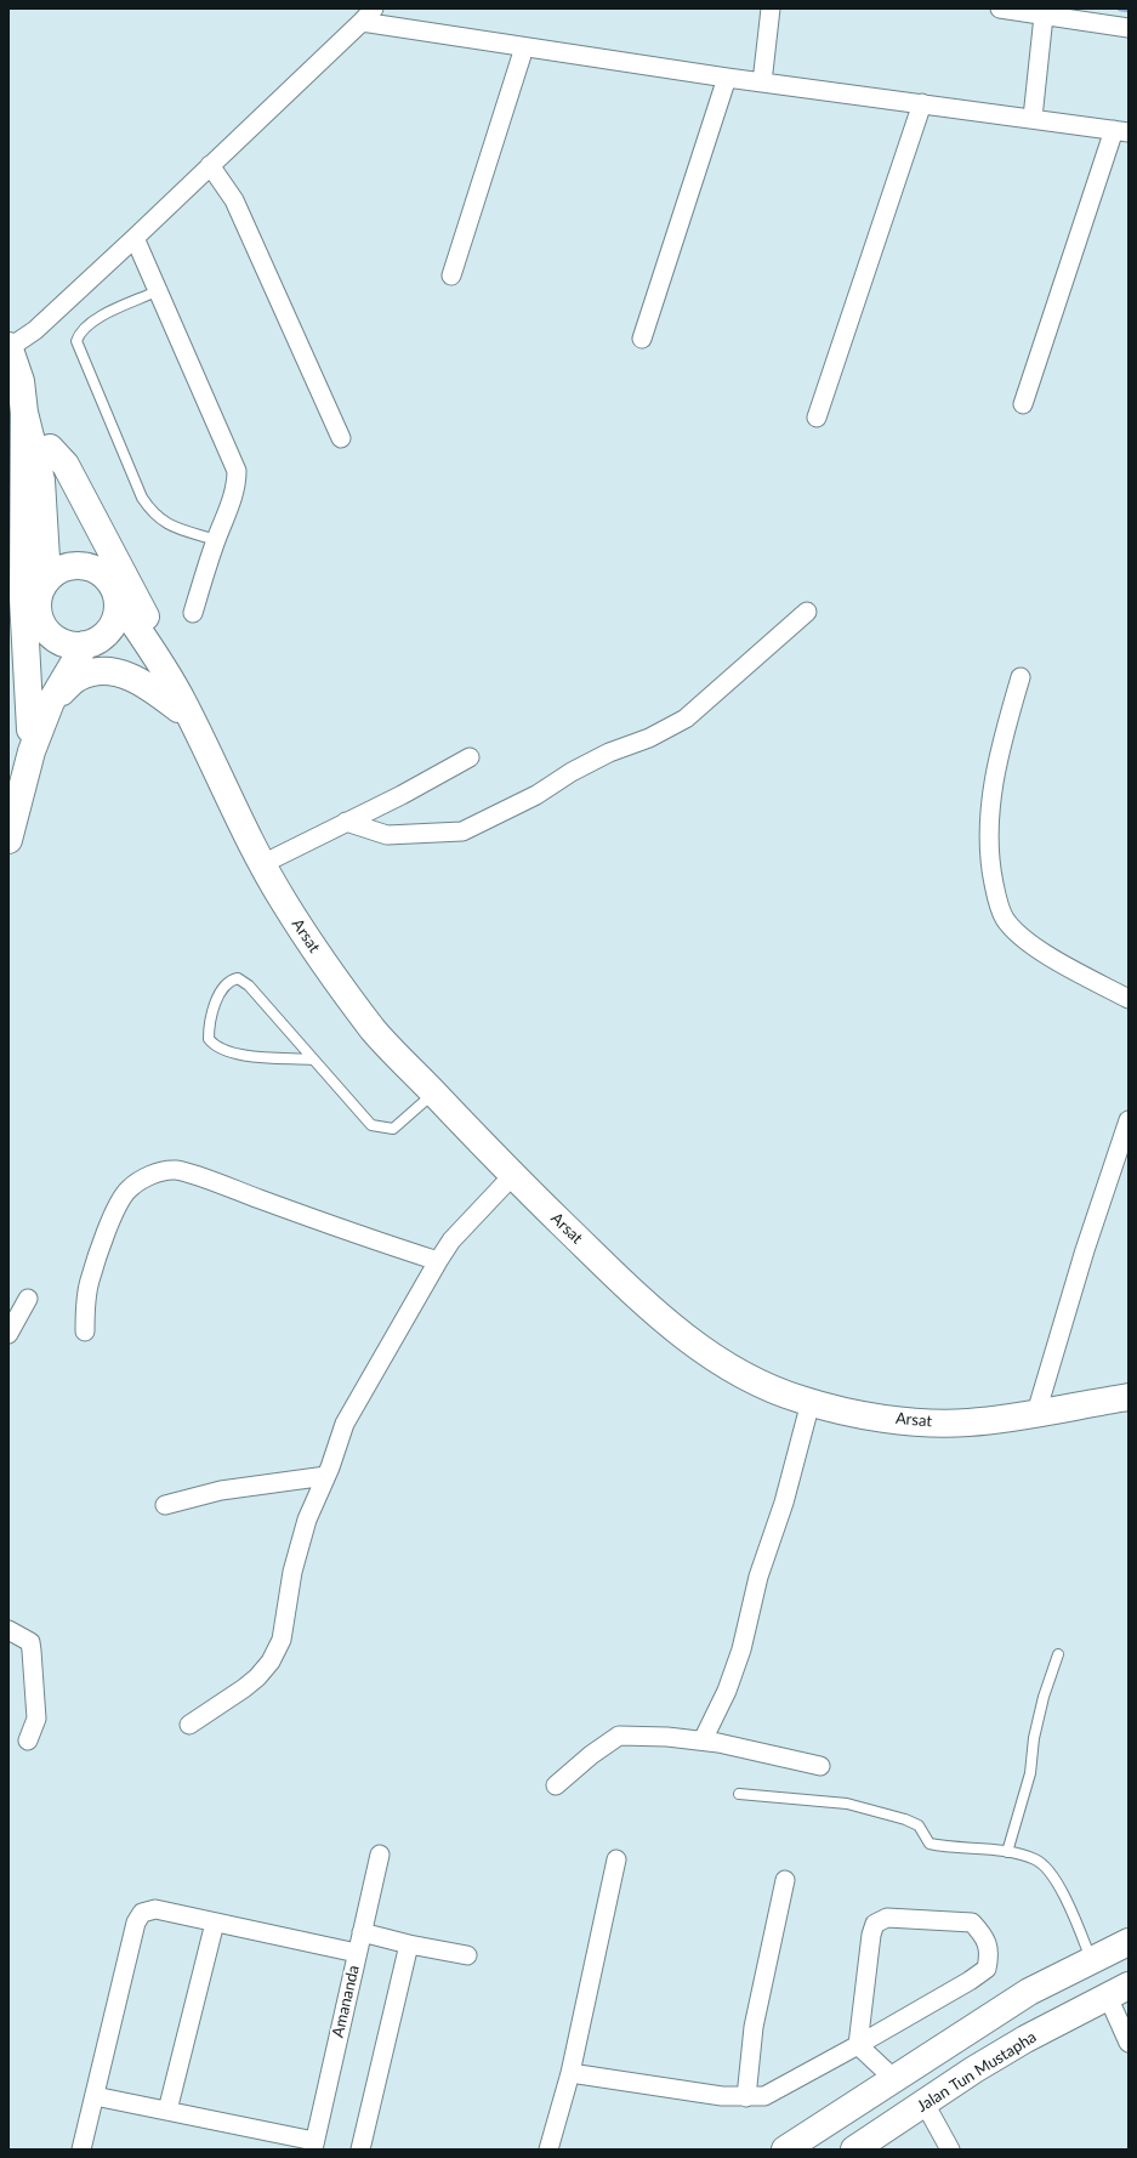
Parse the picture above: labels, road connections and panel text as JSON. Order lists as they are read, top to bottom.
{
  "streets": {
    "main road": ["Arsat", "Jalan Tun Mustapha"],
    "street": ["Amananda"]
  }
}
